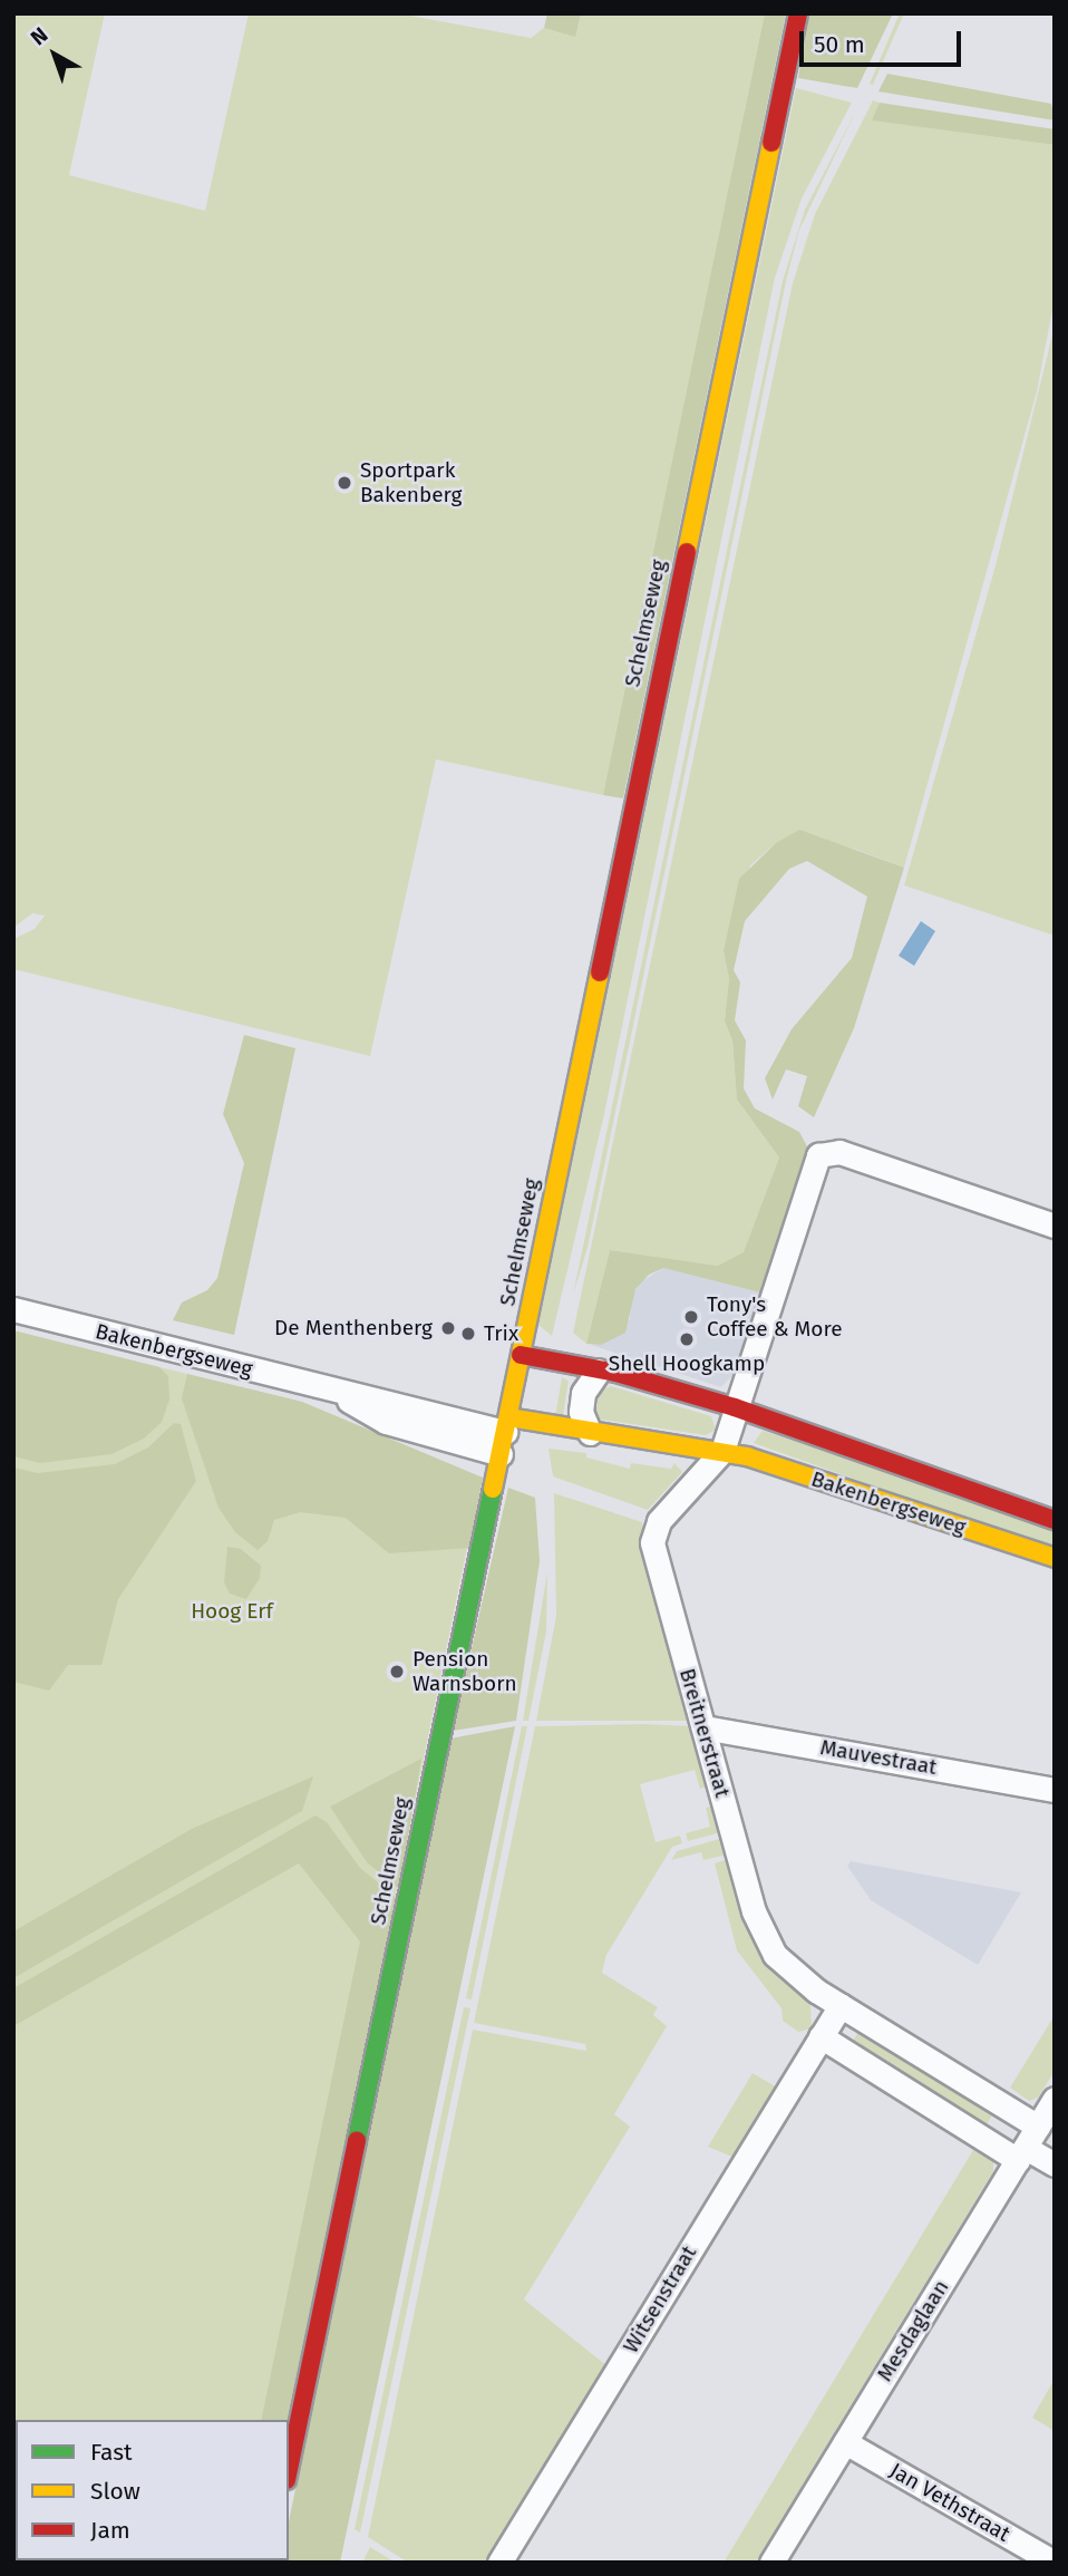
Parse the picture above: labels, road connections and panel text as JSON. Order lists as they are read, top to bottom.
{
  "streets": {
    "main road": ["Schelmseweg", "Bakenbergseweg"],
    "street": [
      "Breitnerstraat",
      "Mauvestraat",
      "Witsenstraat",
      "Mesdaglaan",
      "Jan Vethstraat"
    ]
  },
  "crossings": [
    ["Schelmseweg", "Bakenbergseweg"],
    ["Bakenbergseweg", "Breitnerstraat"],
    ["Breitnerstraat", "Mauvestraat"],
    ["Breitnerstraat", "Mesdaglaan"],
    ["Mesdaglaan", "Jan Vethstraat"]
  ],
  "parks": ["Hoog Erf"],
  "places": [
    "Sportpark Bakenberg",
    "Tony's Coffee & More",
    "De Menthenberg",
    "Trix",
    "Shell Hoogkamp",
    "Pension Warnsborn"
  ],
  "legend": ["Fast", "Slow", "Jam"],
  "scale_bar": "50 m",
  "north": "top left"
}
